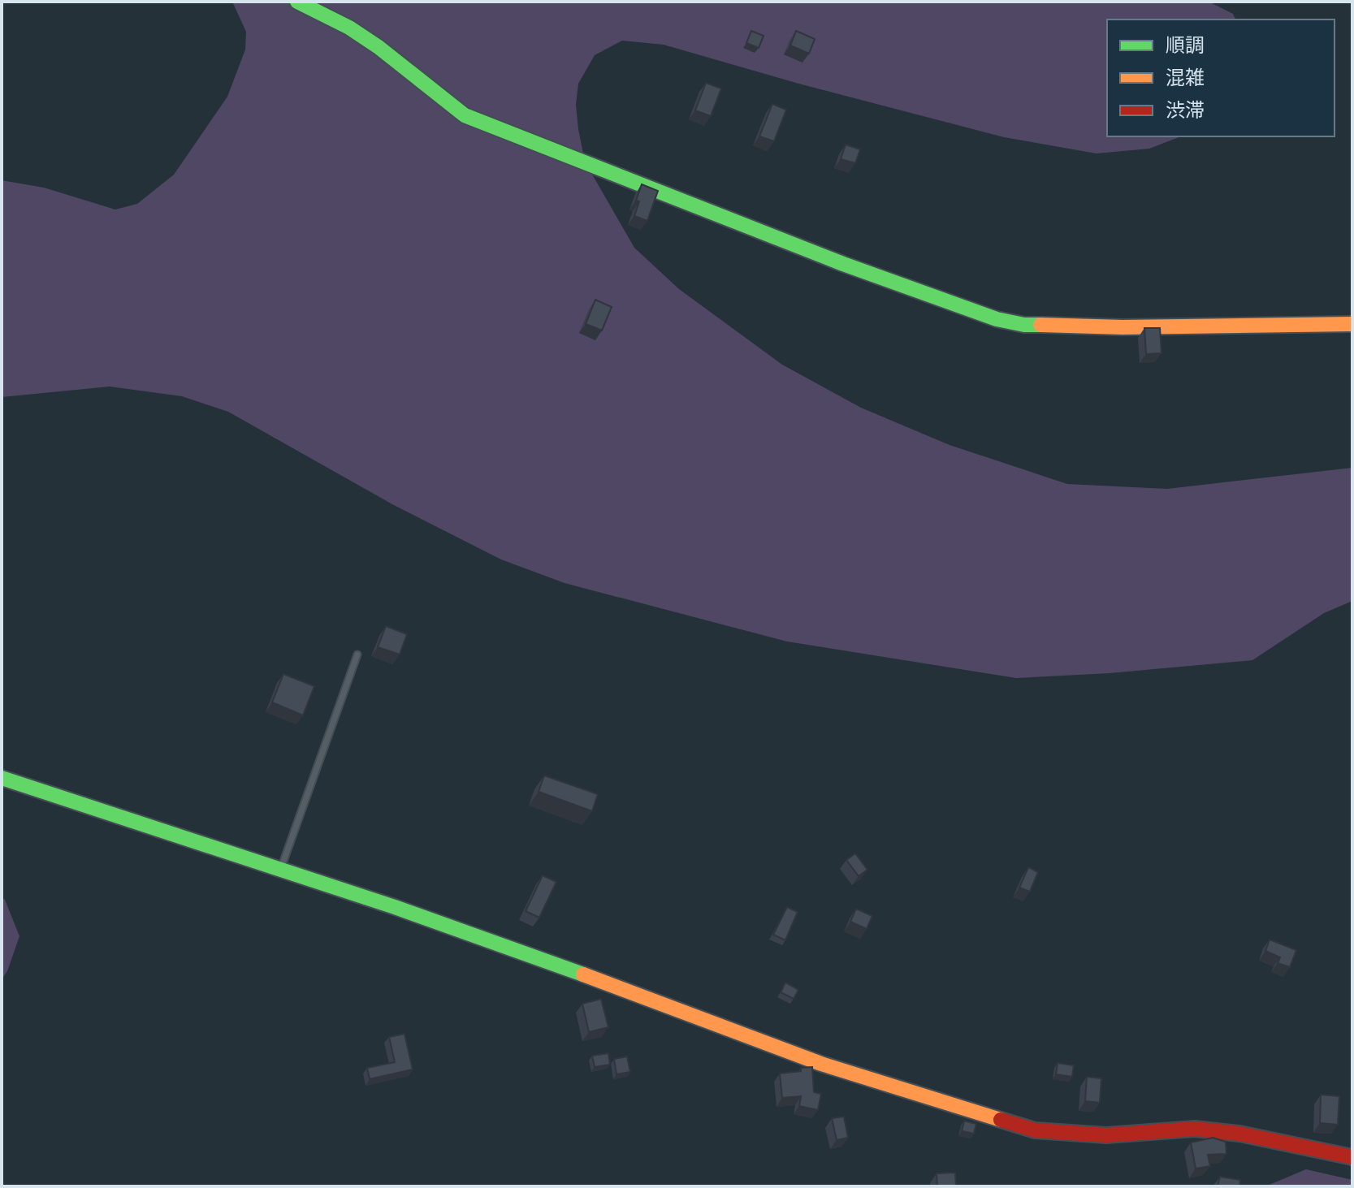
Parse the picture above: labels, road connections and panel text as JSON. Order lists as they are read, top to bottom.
{
  "legend": ["順調", "混雑", "渋滞"]
}
